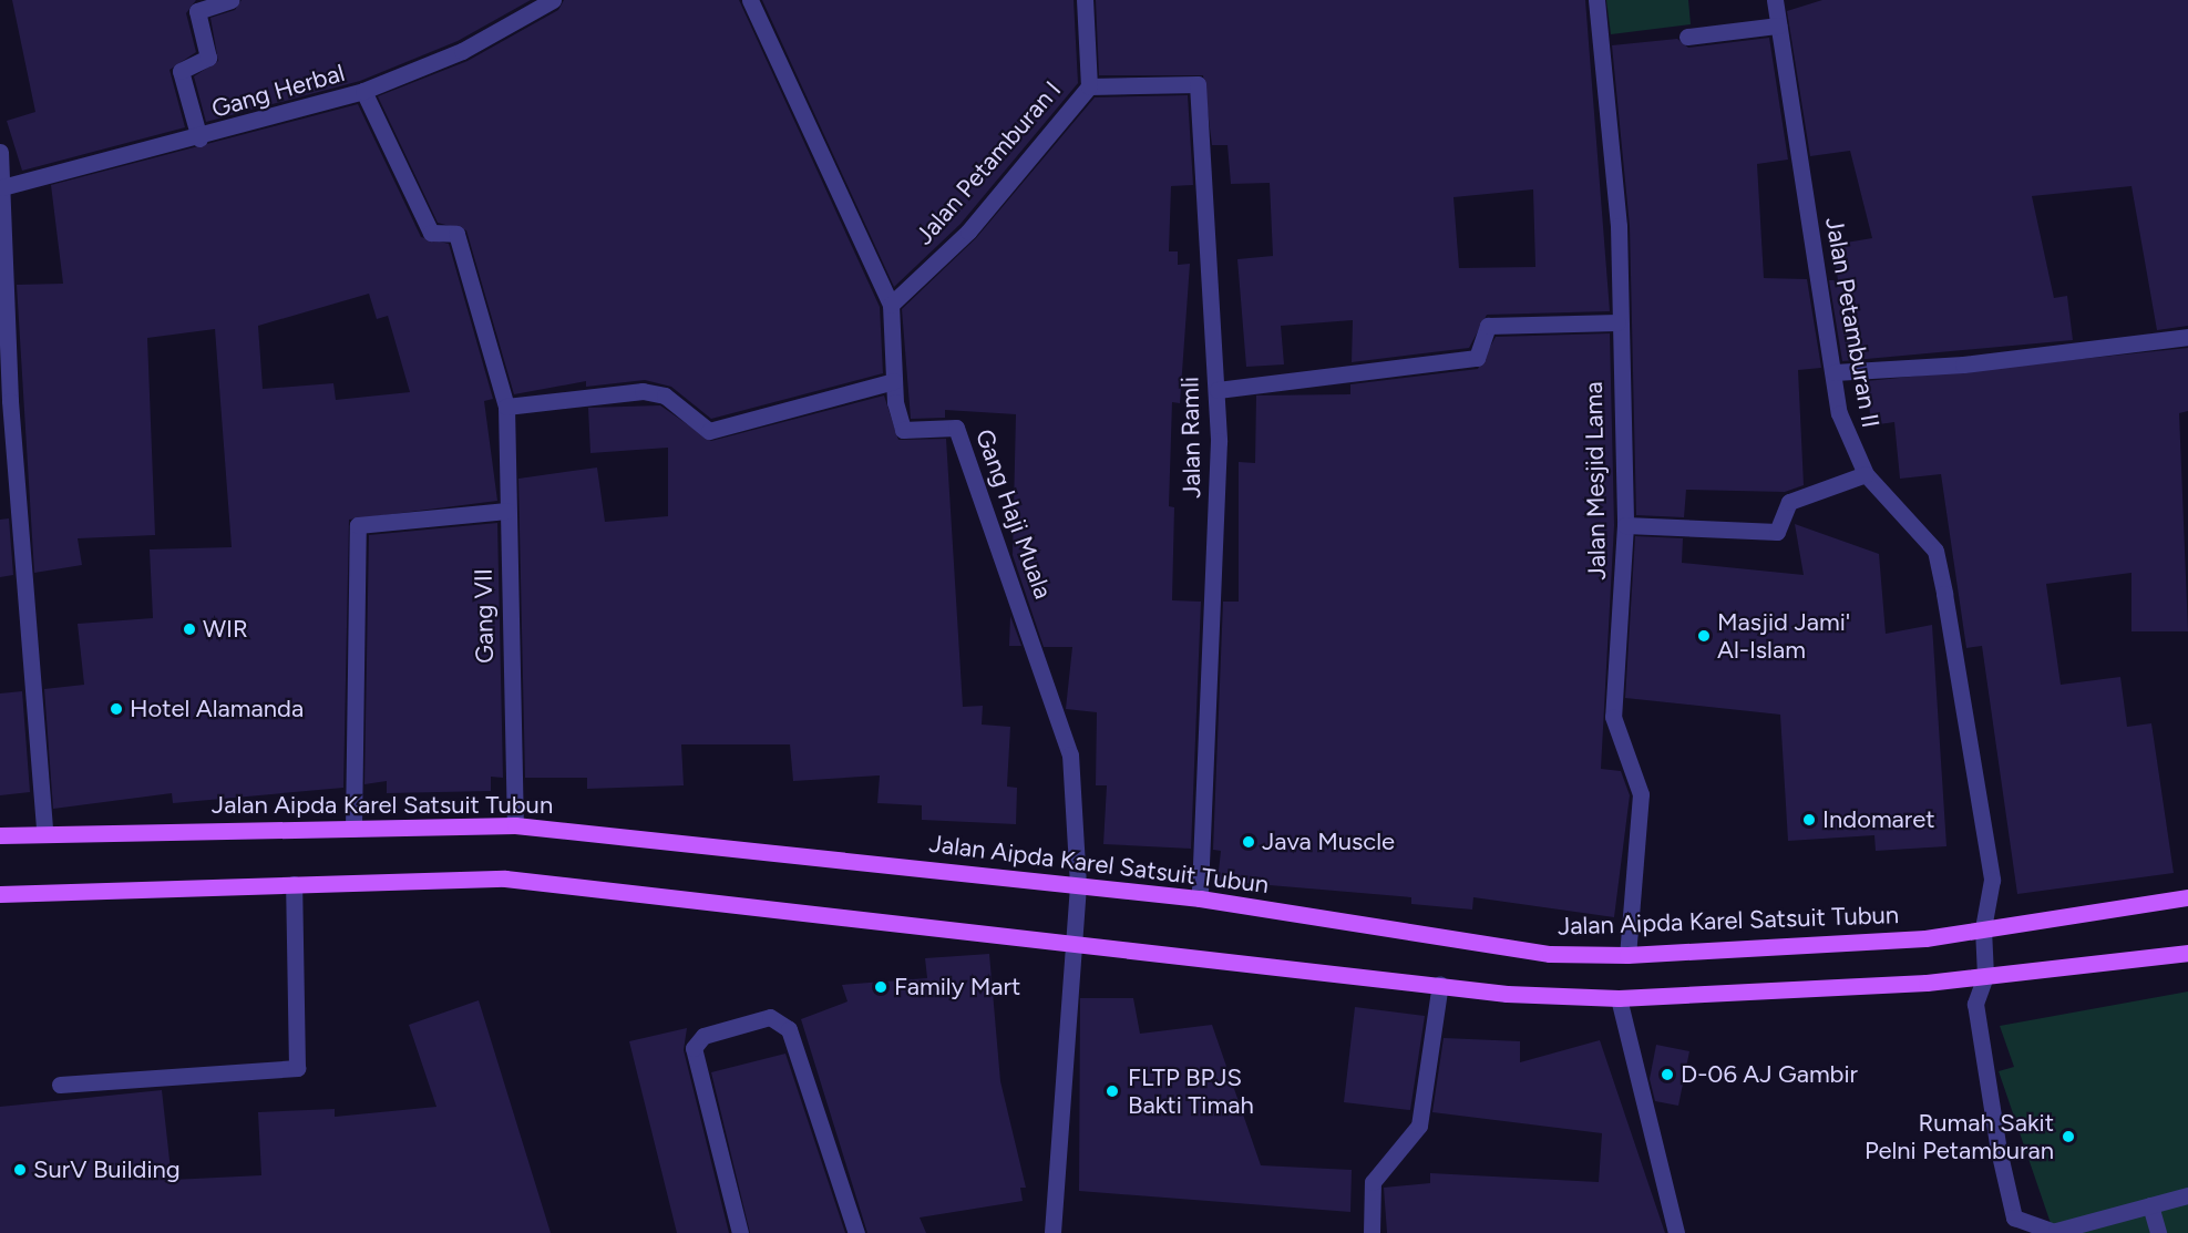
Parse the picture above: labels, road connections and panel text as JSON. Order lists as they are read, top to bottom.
{
  "streets": {
    "main road": ["Jalan Aipda Karel Satsuit Tubun"],
    "street": [
      "Gang Herbal",
      "Jalan Petamburan I",
      "Jalan Petamburan II",
      "Jalan Ramli",
      "Jalan Mesjid Lama",
      "Gang Haji Muala",
      "Gang VII"
    ]
  },
  "crossings": [
    ["Gang Herbal", "Gang VII"],
    ["Jalan Petamburan I", "Jalan Ramli"],
    ["Jalan Petamburan I", "Gang Haji Muala"],
    ["Jalan Petamburan II", "Jalan Aipda Karel Satsuit Tubun"],
    ["Jalan Ramli", "Jalan Aipda Karel Satsuit Tubun"],
    ["Jalan Mesjid Lama", "Jalan Aipda Karel Satsuit Tubun"],
    ["Gang Haji Muala", "Jalan Aipda Karel Satsuit Tubun"],
    ["Gang VII", "Jalan Aipda Karel Satsuit Tubun"]
  ],
  "places": [
    "WIR",
    "Masjid Jami' Al-Islam",
    "Hotel Alamanda",
    "Indomaret",
    "Java Muscle",
    "Family Mart",
    "D-06 AJ Gambir",
    "FLTP BPJS Bakti Timah",
    "Rumah Sakit Pelni Petamburan",
    "SurV Building"
  ]
}
